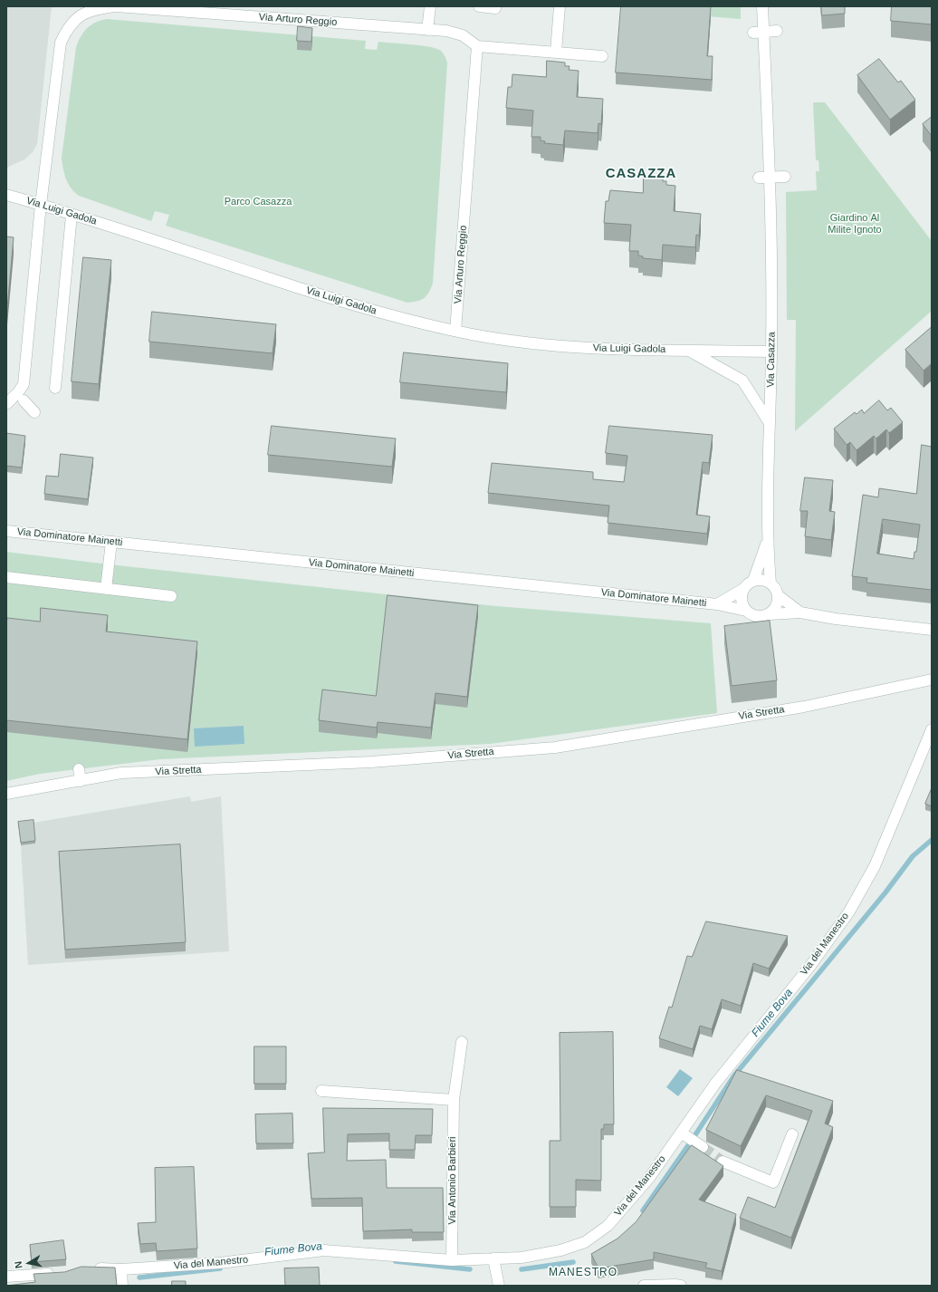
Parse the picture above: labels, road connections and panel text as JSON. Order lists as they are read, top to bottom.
{
  "streets": {
    "street": [
      "Via Arturo Reggio",
      "Via Luigi Gadola",
      "Via Casazza",
      "Via Dominatore Mainetti",
      "Via Stretta",
      "Via del Manestro",
      "Via Antonio Barbieri"
    ]
  },
  "crossings": [
    ["Via Arturo Reggio", "Via Luigi Gadola"],
    ["Via Luigi Gadola", "Via Casazza"],
    ["Via Casazza", "Via Dominatore Mainetti"],
    ["Via del Manestro", "Via Antonio Barbieri"]
  ],
  "districts": ["CASAZZA", "MANESTRO"],
  "water": ["Fiume Bova"],
  "parks": ["Parco Casazza", "Giardino Al Milite Ignoto"],
  "north": "left"
}
